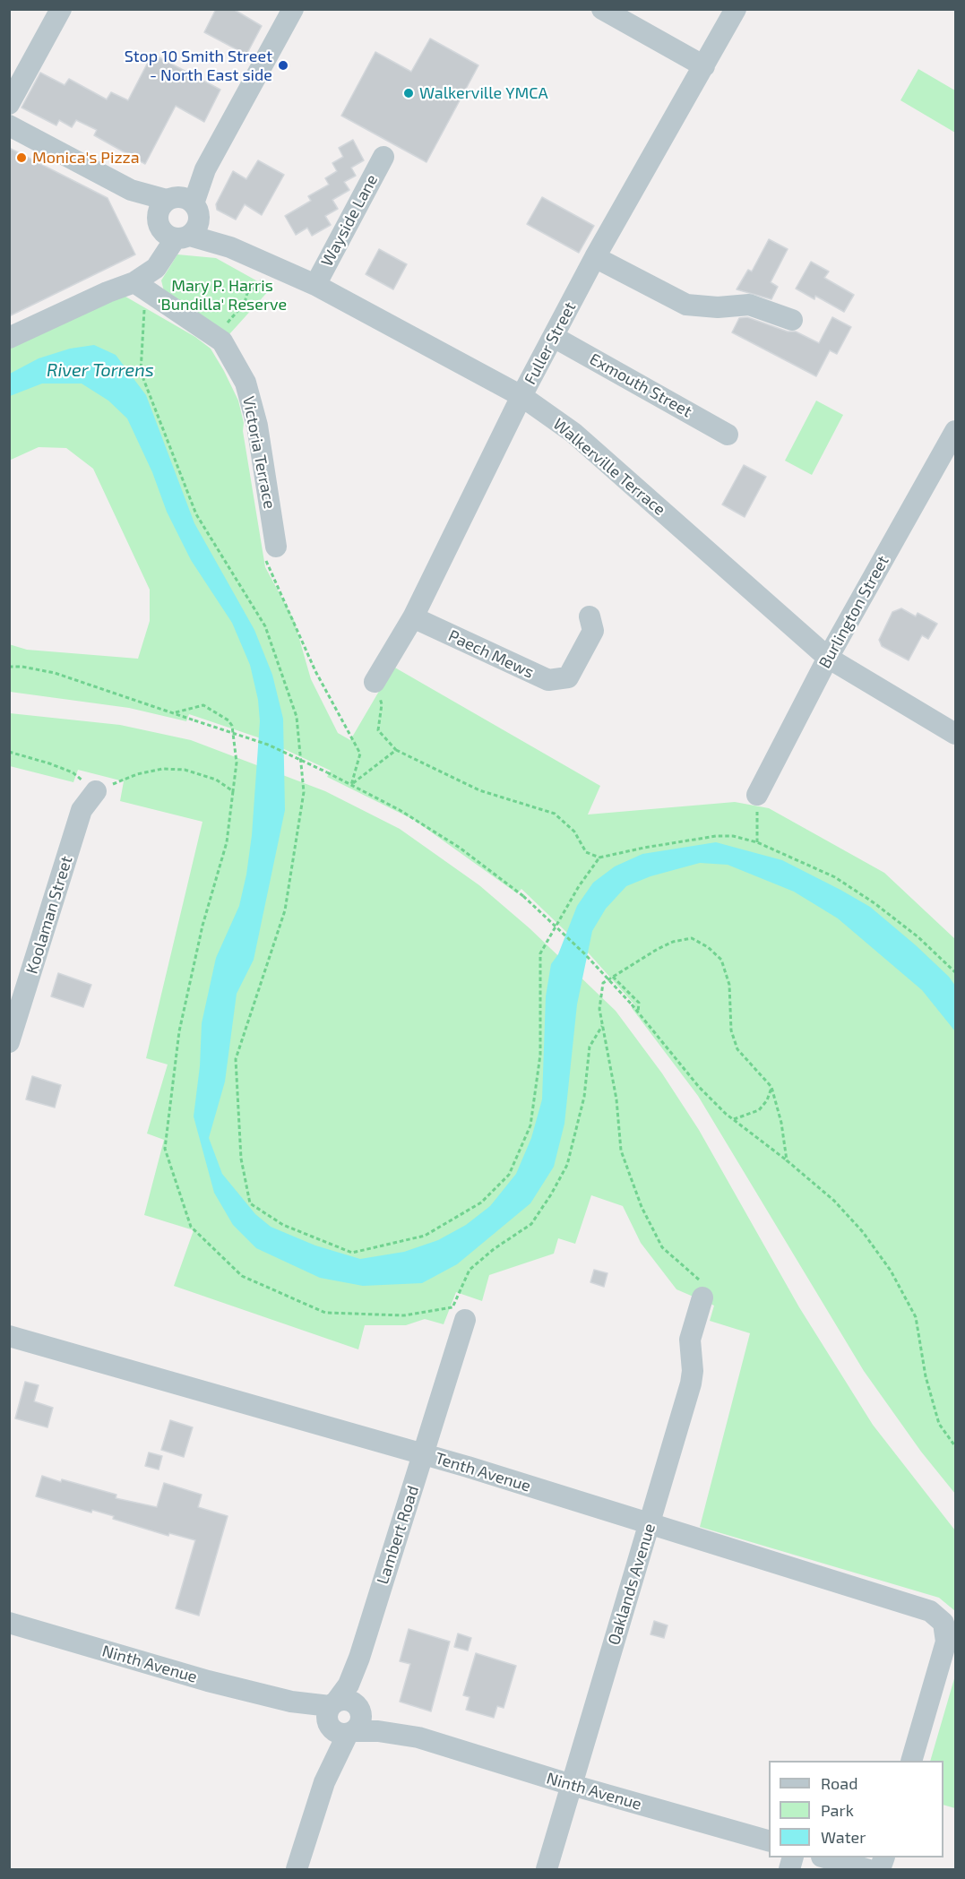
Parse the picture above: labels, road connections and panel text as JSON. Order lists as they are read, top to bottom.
{
  "streets": {
    "street": [
      "Wayside Lane",
      "Fuller Street",
      "Exmouth Street",
      "Victoria Terrace",
      "Walkerville Terrace",
      "Burlington Street",
      "Paech Mews",
      "Koolaman Street",
      "Tenth Avenue",
      "Lambert Road",
      "Oaklands Avenue",
      "Ninth Avenue"
    ]
  },
  "crossings": [
    ["Wayside Lane", "Walkerville Terrace"],
    ["Fuller Street", "Exmouth Street"],
    ["Fuller Street", "Walkerville Terrace"],
    ["Fuller Street", "Paech Mews"],
    ["Walkerville Terrace", "Burlington Street"],
    ["Tenth Avenue", "Lambert Road"],
    ["Tenth Avenue", "Oaklands Avenue"],
    ["Lambert Road", "Ninth Avenue"],
    ["Oaklands Avenue", "Ninth Avenue"]
  ],
  "water": ["River Torrens"],
  "parks": ["Mary P. Harris 'Bundilla' Reserve"],
  "places": ["Stop 10 Smith Street - North East side", "Walkerville YMCA", "Monica's Pizza"],
  "legend": ["Road", "Park", "Water"]
}
